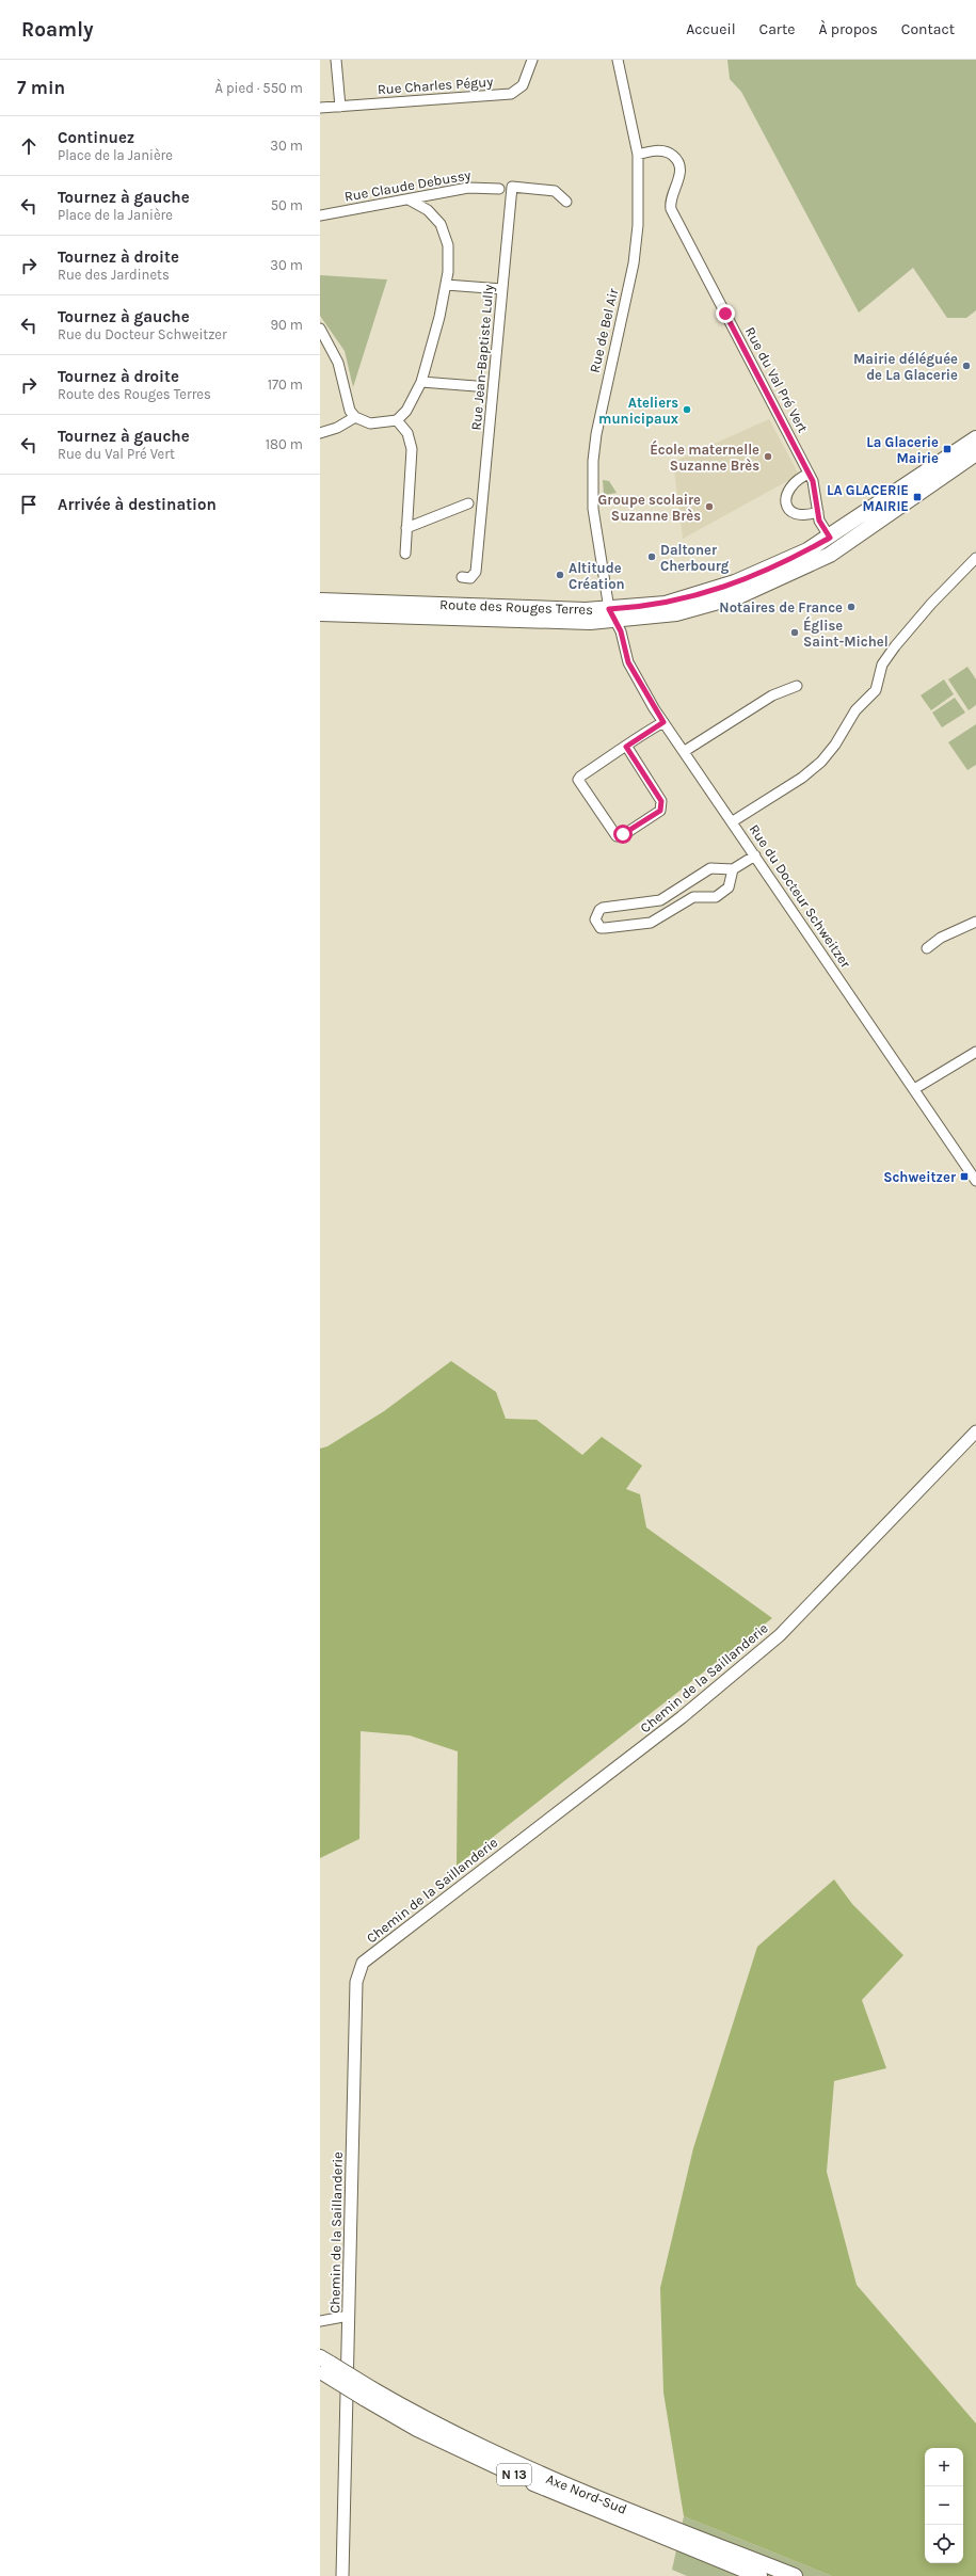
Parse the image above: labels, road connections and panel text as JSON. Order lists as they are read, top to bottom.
{
  "streets": {
    "main road": ["Route des Rouges Terres", "N 13", "Axe Nord-Sud"],
    "street": [
      "Rue Charles Péguy",
      "Rue Claude Debussy",
      "Rue de Bel Air",
      "Rue Jean-Baptiste Lully",
      "Rue du Val Pré Vert",
      "Rue du Docteur Schweitzer",
      "Chemin de la Saillanderie"
    ]
  },
  "crossings": [
    ["Rue de Bel Air", "Rue du Val Pré Vert"],
    ["Rue de Bel Air", "Route des Rouges Terres"],
    ["Rue de Bel Air", "Rue du Docteur Schweitzer"],
    ["Rue du Val Pré Vert", "Route des Rouges Terres"],
    ["Route des Rouges Terres", "Rue du Docteur Schweitzer"]
  ],
  "places": {
    "other": [
      "Mairie déléguée de La Glacerie",
      "Ateliers municipaux",
      "École maternelle Suzanne Brès",
      "Groupe scolaire Suzanne Brès",
      "Daltoner Cherbourg",
      "Altitude Création",
      "Notaires de France",
      "Église Saint-Michel"
    ],
    "transit": ["La Glacerie Mairie", "LA GLACERIE MAIRIE", "Schweitzer"]
  },
  "page": {
    "header": "Roamly",
    "nav": [
      "Accueil",
      "Carte",
      "À propos",
      "Contact"
    ],
    "heading": ["7 min", "À pied · 550 m"],
    "list": [
      ["Continuez", "Place de la Janière", "30 m"],
      ["Tournez à gauche", "Place de la Janière", "50 m"],
      ["Tournez à droite", "Rue des Jardinets", "30 m"],
      ["Tournez à gauche", "Rue du Docteur Schweitzer", "90 m"],
      ["Tournez à droite", "Route des Rouges Terres", "170 m"],
      ["Tournez à gauche", "Rue du Val Pré Vert", "180 m"],
      "Arrivée à destination"
    ],
    "map_buttons": ["+", "−"]
  }
}
